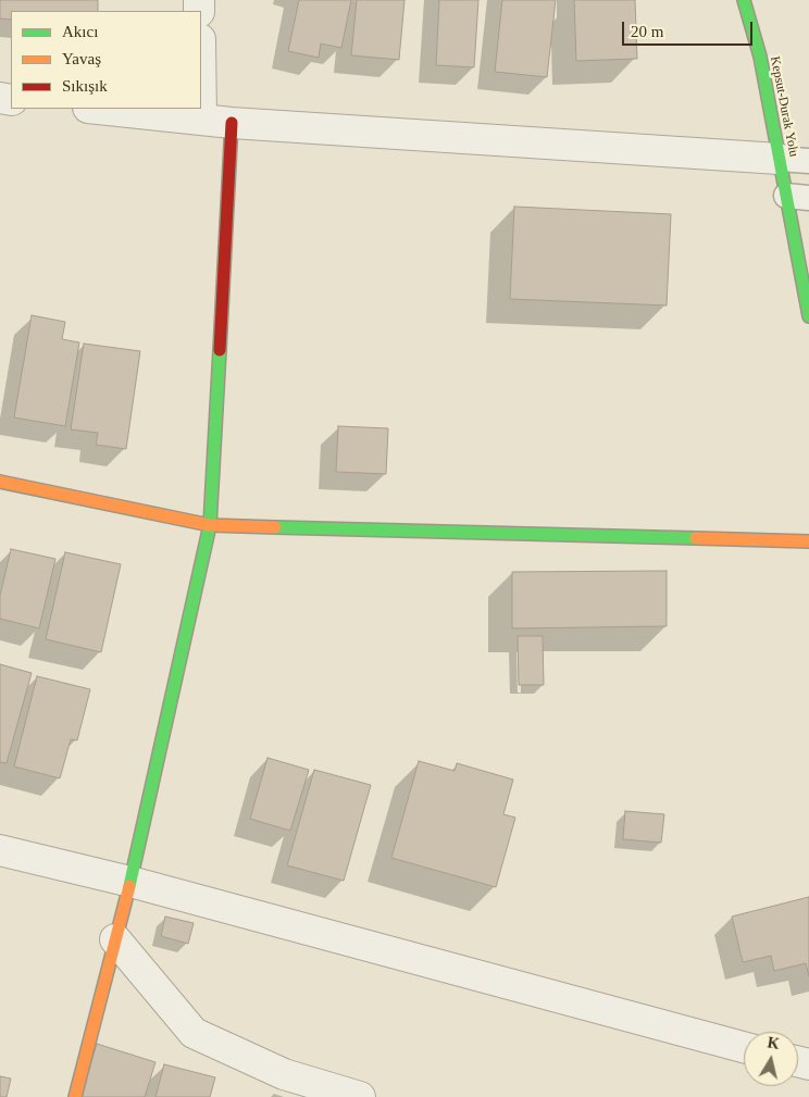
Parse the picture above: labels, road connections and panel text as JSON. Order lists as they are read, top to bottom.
{
  "streets": {
    "street": ["Kepsut-Durak Yolu"]
  },
  "legend": ["Akıcı", "Yavaş", "Sıkışık"],
  "scale_bar": "20 m",
  "north": "top"
}
